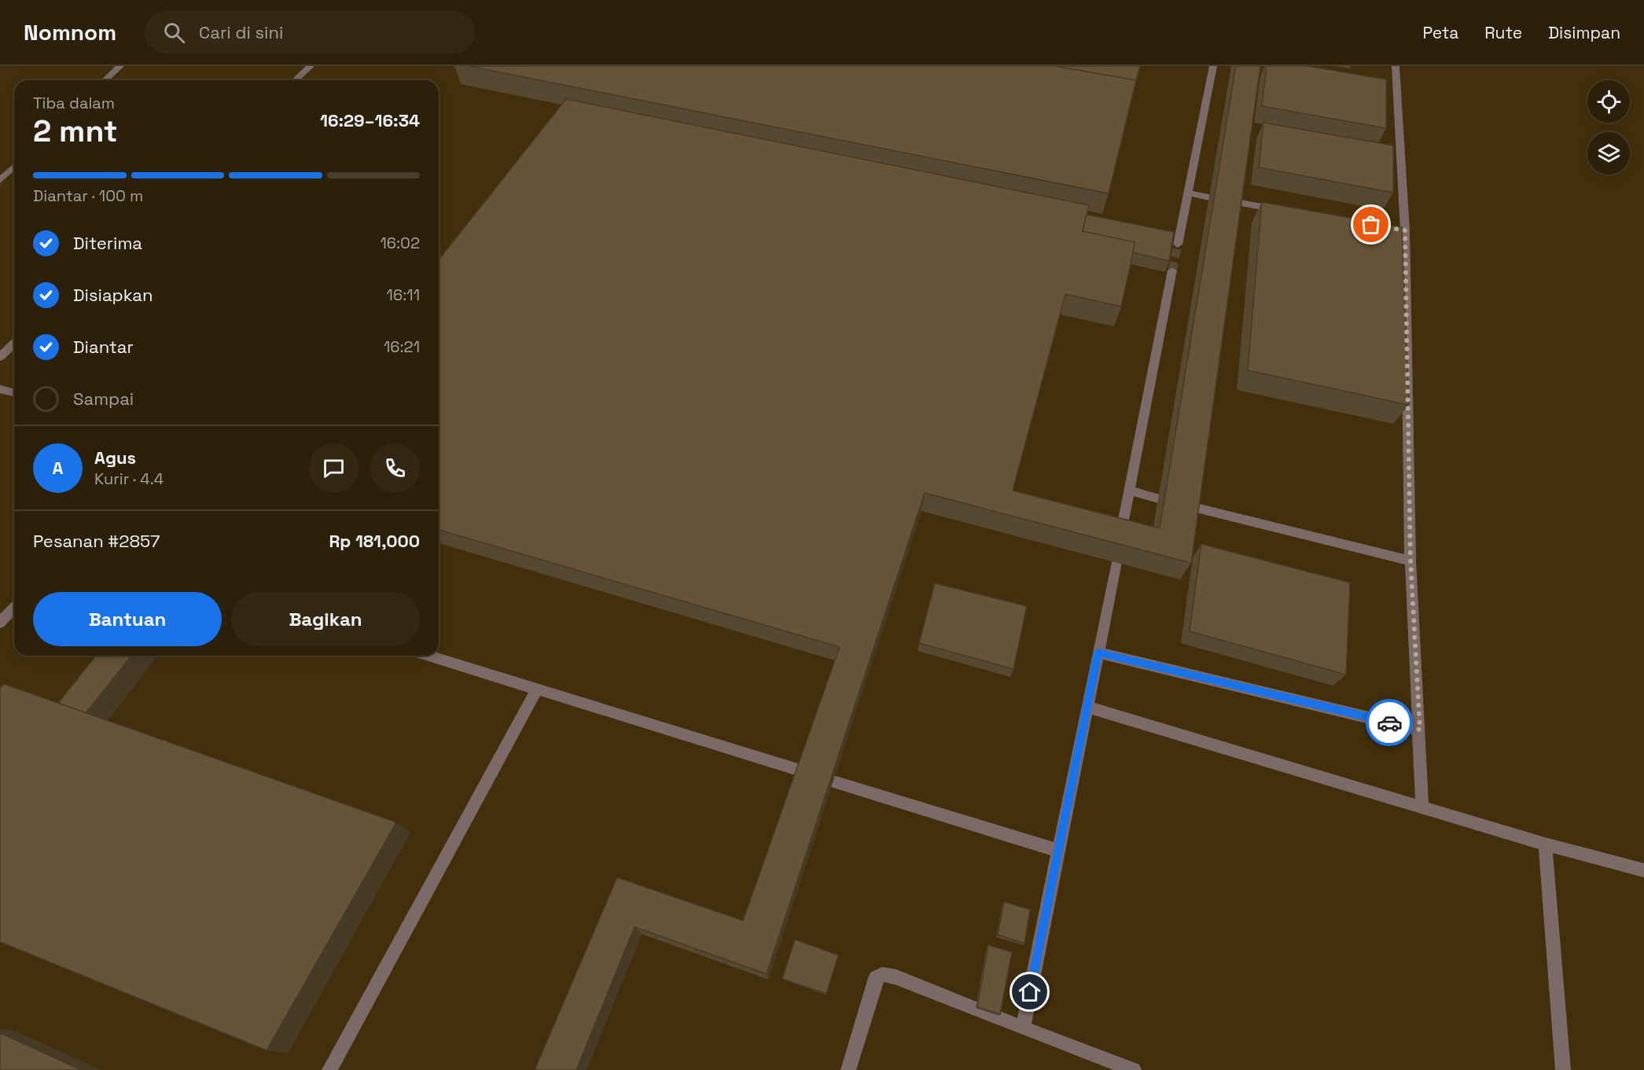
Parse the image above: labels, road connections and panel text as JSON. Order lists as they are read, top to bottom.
{
  "page": {
    "header": "Nomnom",
    "search": "Cari di sini",
    "nav": ["Peta", "Rute", "Disimpan"],
    "heading": ["2 mnt", "Tiba dalam", "16:29–16:34"],
    "panel": [
      "Agus",
      "Kurir · 4.4",
      "Pesanan #2857",
      "Rp 181,000"
    ],
    "bar": "Diantar · 100 m",
    "list": [
      ["Diterima", "16:02"],
      ["Disiapkan", "16:11"],
      ["Diantar", "16:21"],
      "Sampai"
    ],
    "round": "A",
    "buttons": ["Bantuan", "Bagikan"]
  }
}
